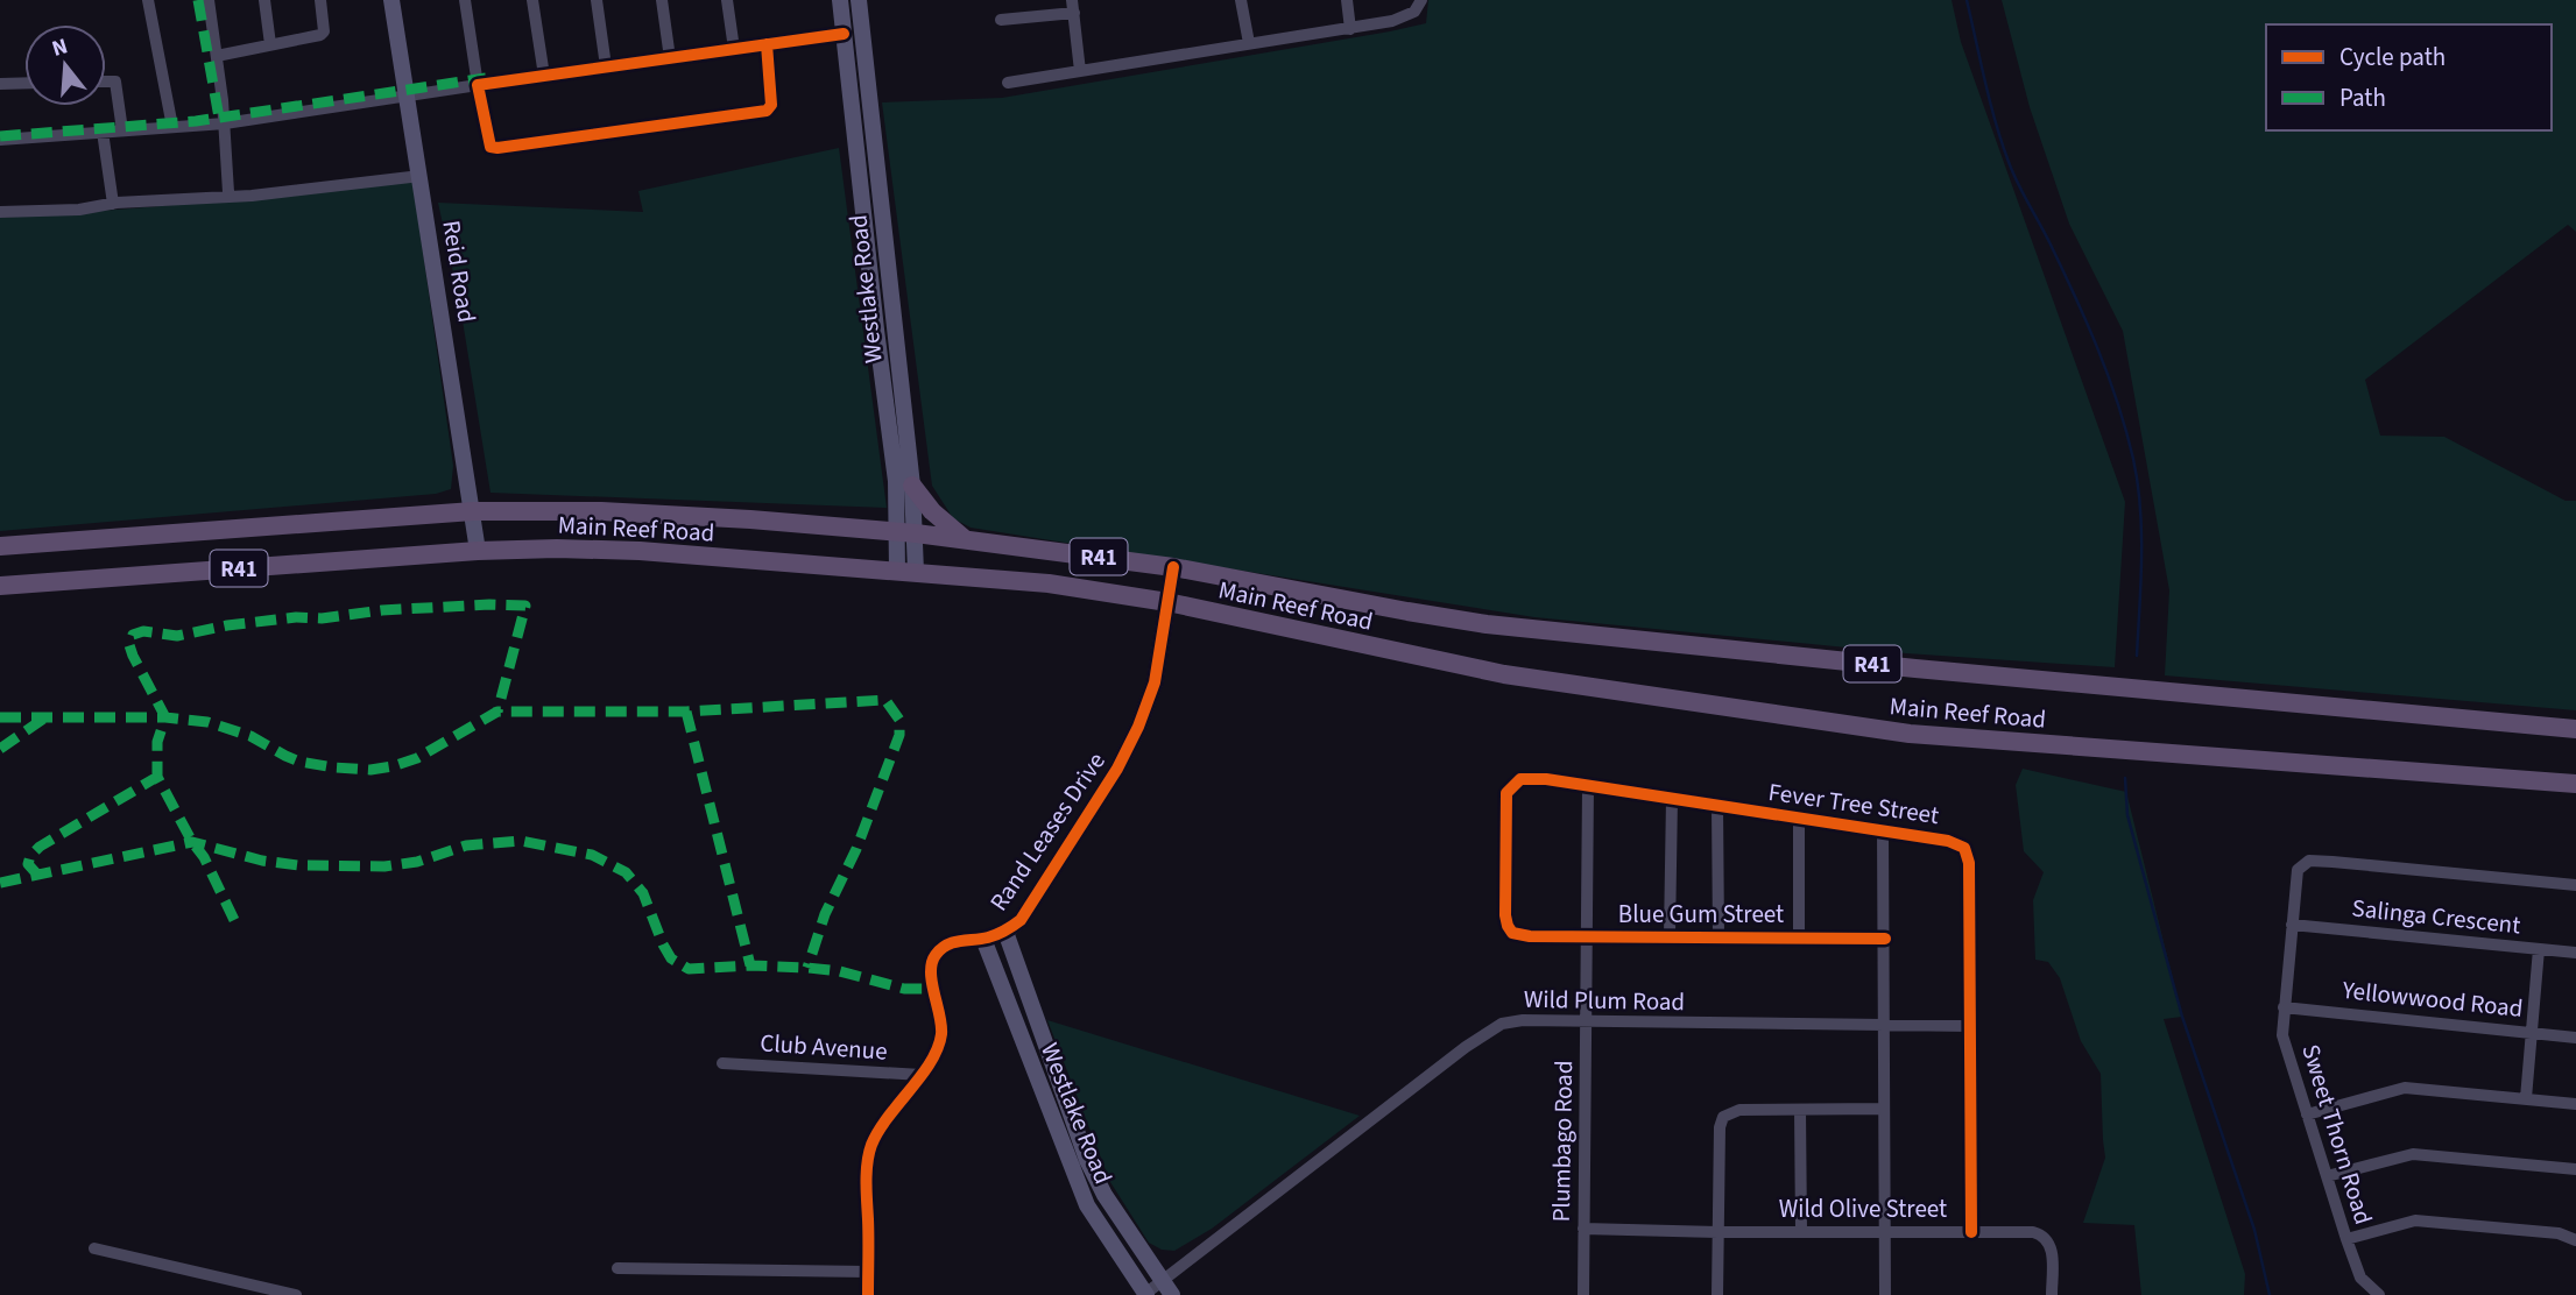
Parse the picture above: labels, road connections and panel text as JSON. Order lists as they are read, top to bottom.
{
  "streets": {
    "main road": ["Main Reef Road", "R41"],
    "street": [
      "Reid Road",
      "Westlake Road",
      "Fever Tree Street",
      "Rand Leases Drive",
      "Blue Gum Street",
      "Salinga Crescent",
      "Yellowwood Road",
      "Wild Plum Road",
      "Club Avenue",
      "Sweet Thorn Road",
      "Plumbago Road",
      "Wild Olive Street"
    ]
  },
  "crossings": [
    ["Reid Road", "Main Reef Road"],
    ["Westlake Road", "Main Reef Road"],
    ["Westlake Road", "Rand Leases Drive"],
    ["Westlake Road", "Wild Plum Road"],
    ["Main Reef Road", "Rand Leases Drive"],
    ["Fever Tree Street", "Blue Gum Street"],
    ["Fever Tree Street", "Wild Plum Road"],
    ["Fever Tree Street", "Plumbago Road"],
    ["Fever Tree Street", "Wild Olive Street"],
    ["Rand Leases Drive", "Club Avenue"],
    ["Blue Gum Street", "Plumbago Road"],
    ["Salinga Crescent", "Sweet Thorn Road"],
    ["Yellowwood Road", "Sweet Thorn Road"],
    ["Wild Plum Road", "Plumbago Road"],
    ["Plumbago Road", "Wild Olive Street"]
  ],
  "legend": ["Cycle path", "Path"],
  "north": "top"
}
